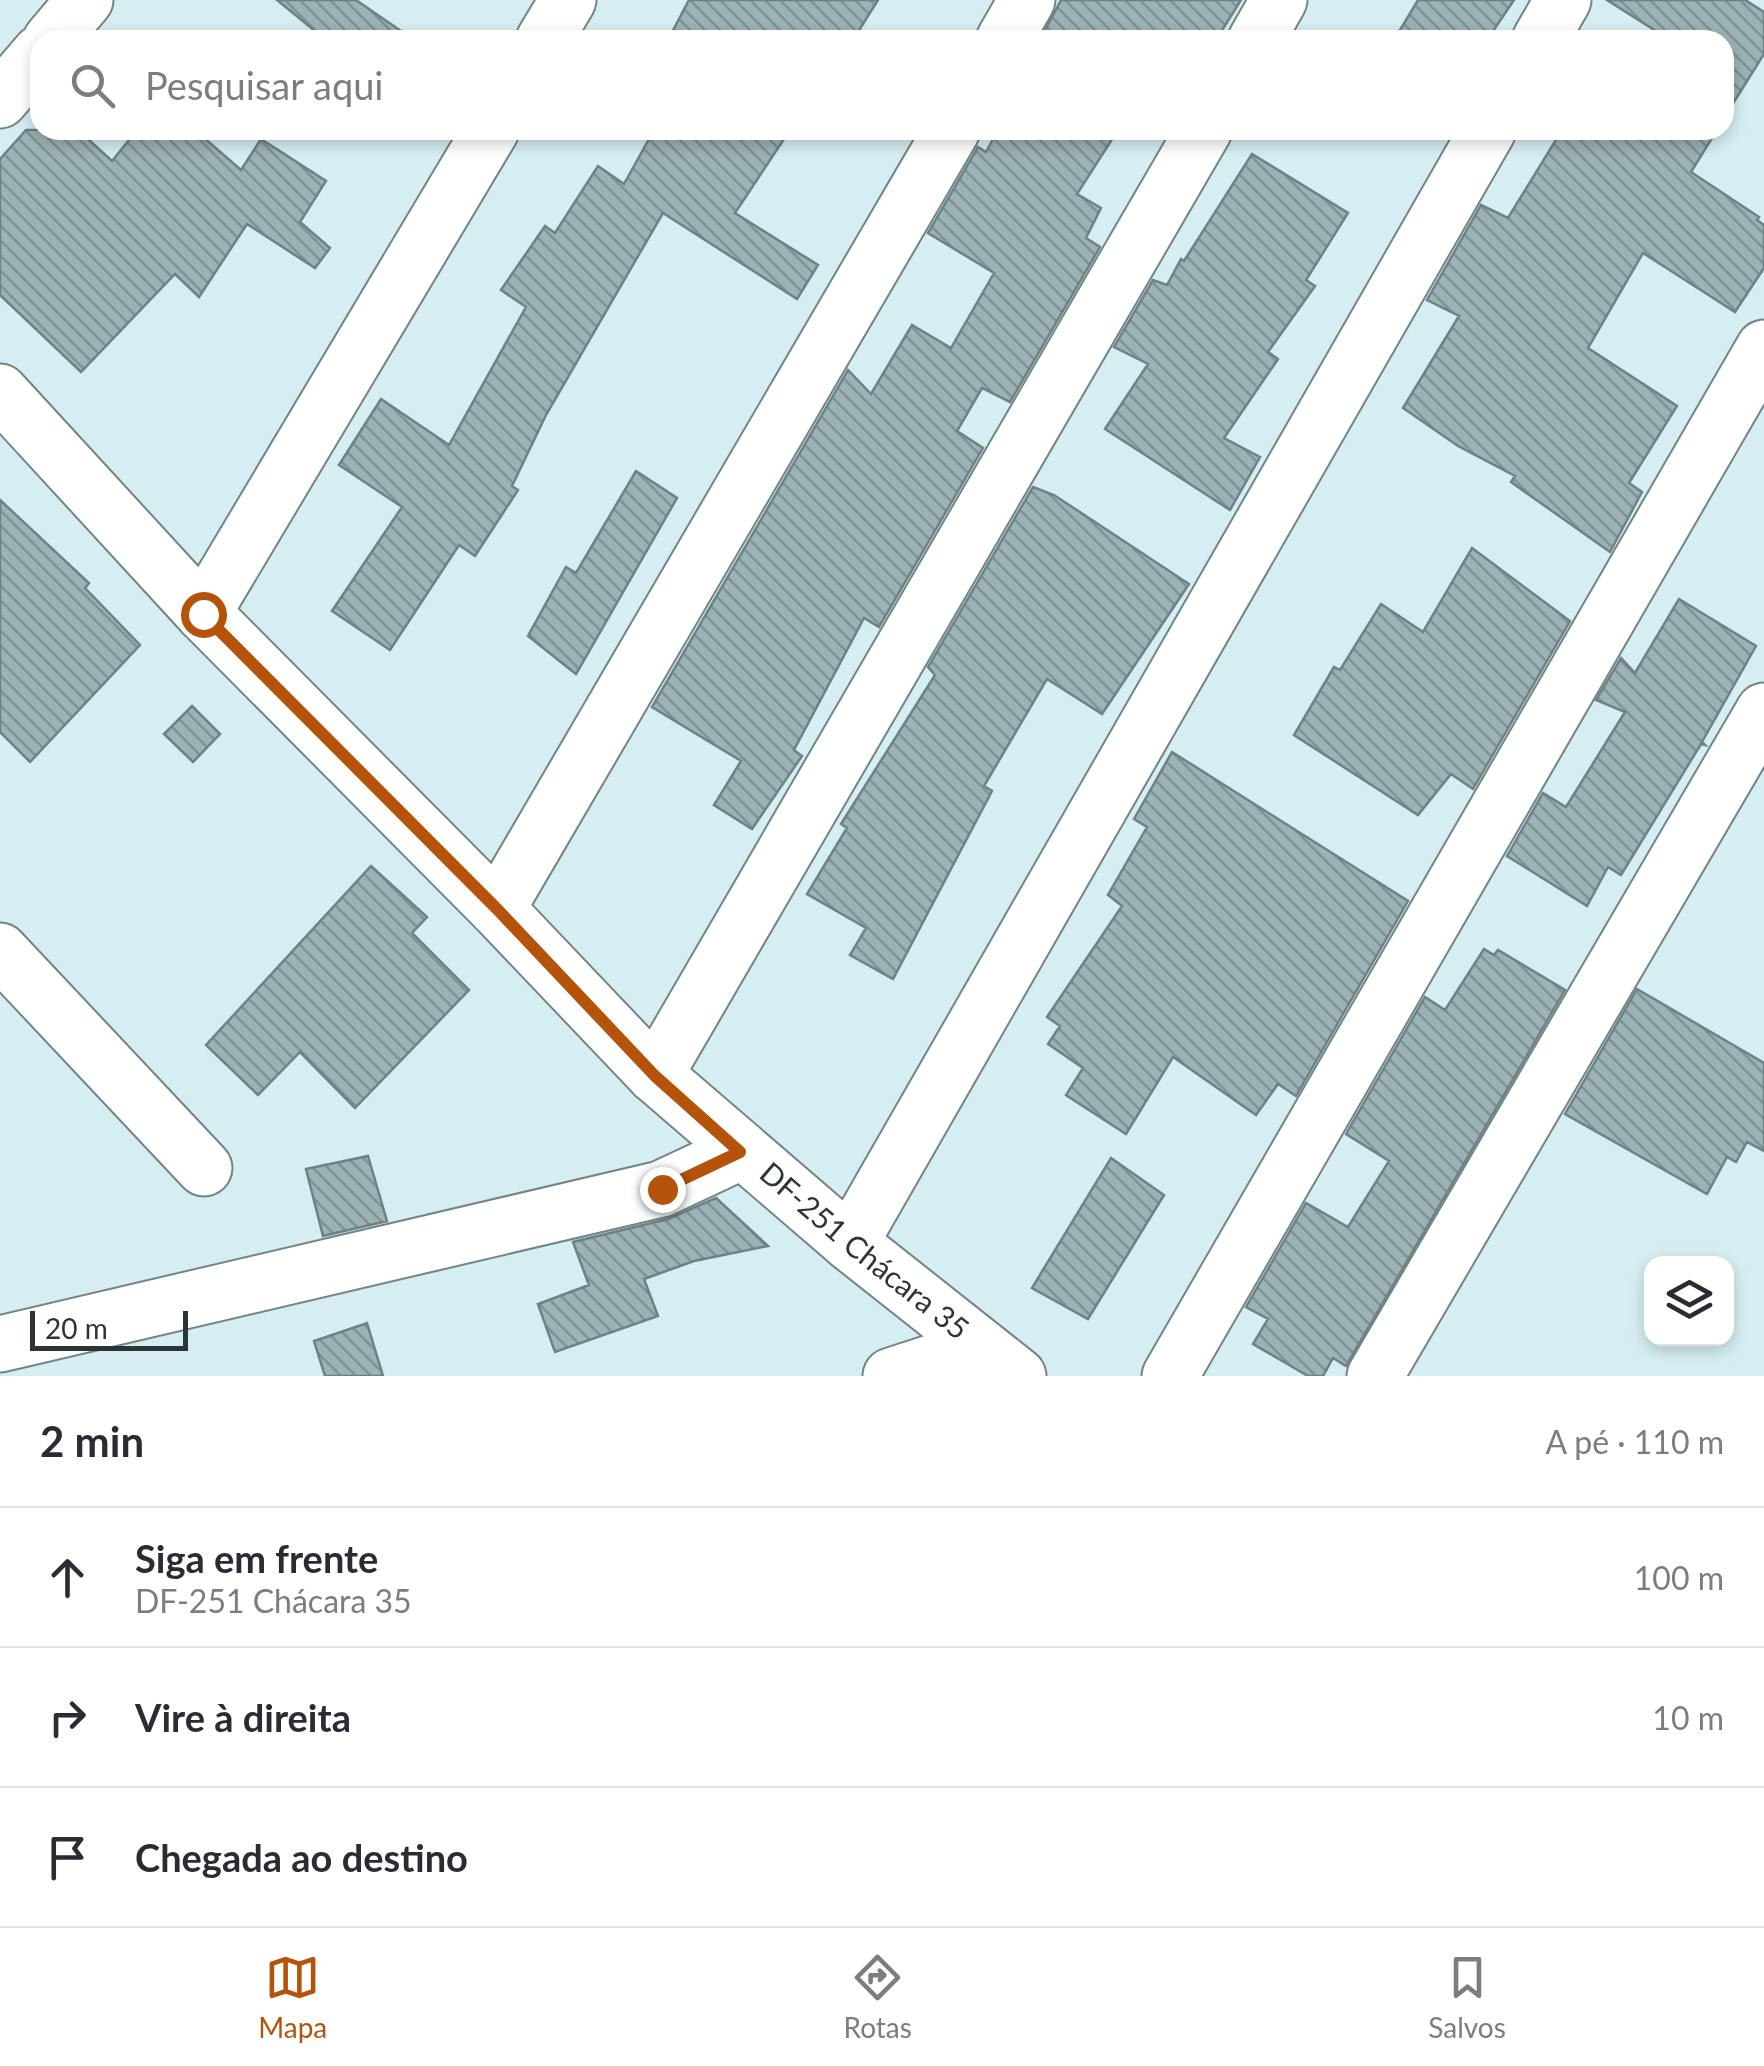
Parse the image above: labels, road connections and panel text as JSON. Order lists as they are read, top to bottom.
{
  "streets": {
    "street": ["DF-251 Chácara 35"]
  },
  "scale_bar": "20 m",
  "page": {
    "search": "Pesquisar aqui",
    "scale": "20 m",
    "heading": ["2 min", "A pé · 110 m"],
    "list": [
      ["Siga em frente", "DF-251 Chácara 35", "100 m"],
      ["Vire à direita", "10 m"],
      "Chegada ao destino"
    ],
    "nav": ["Mapa", "Rotas", "Salvos"]
  }
}
